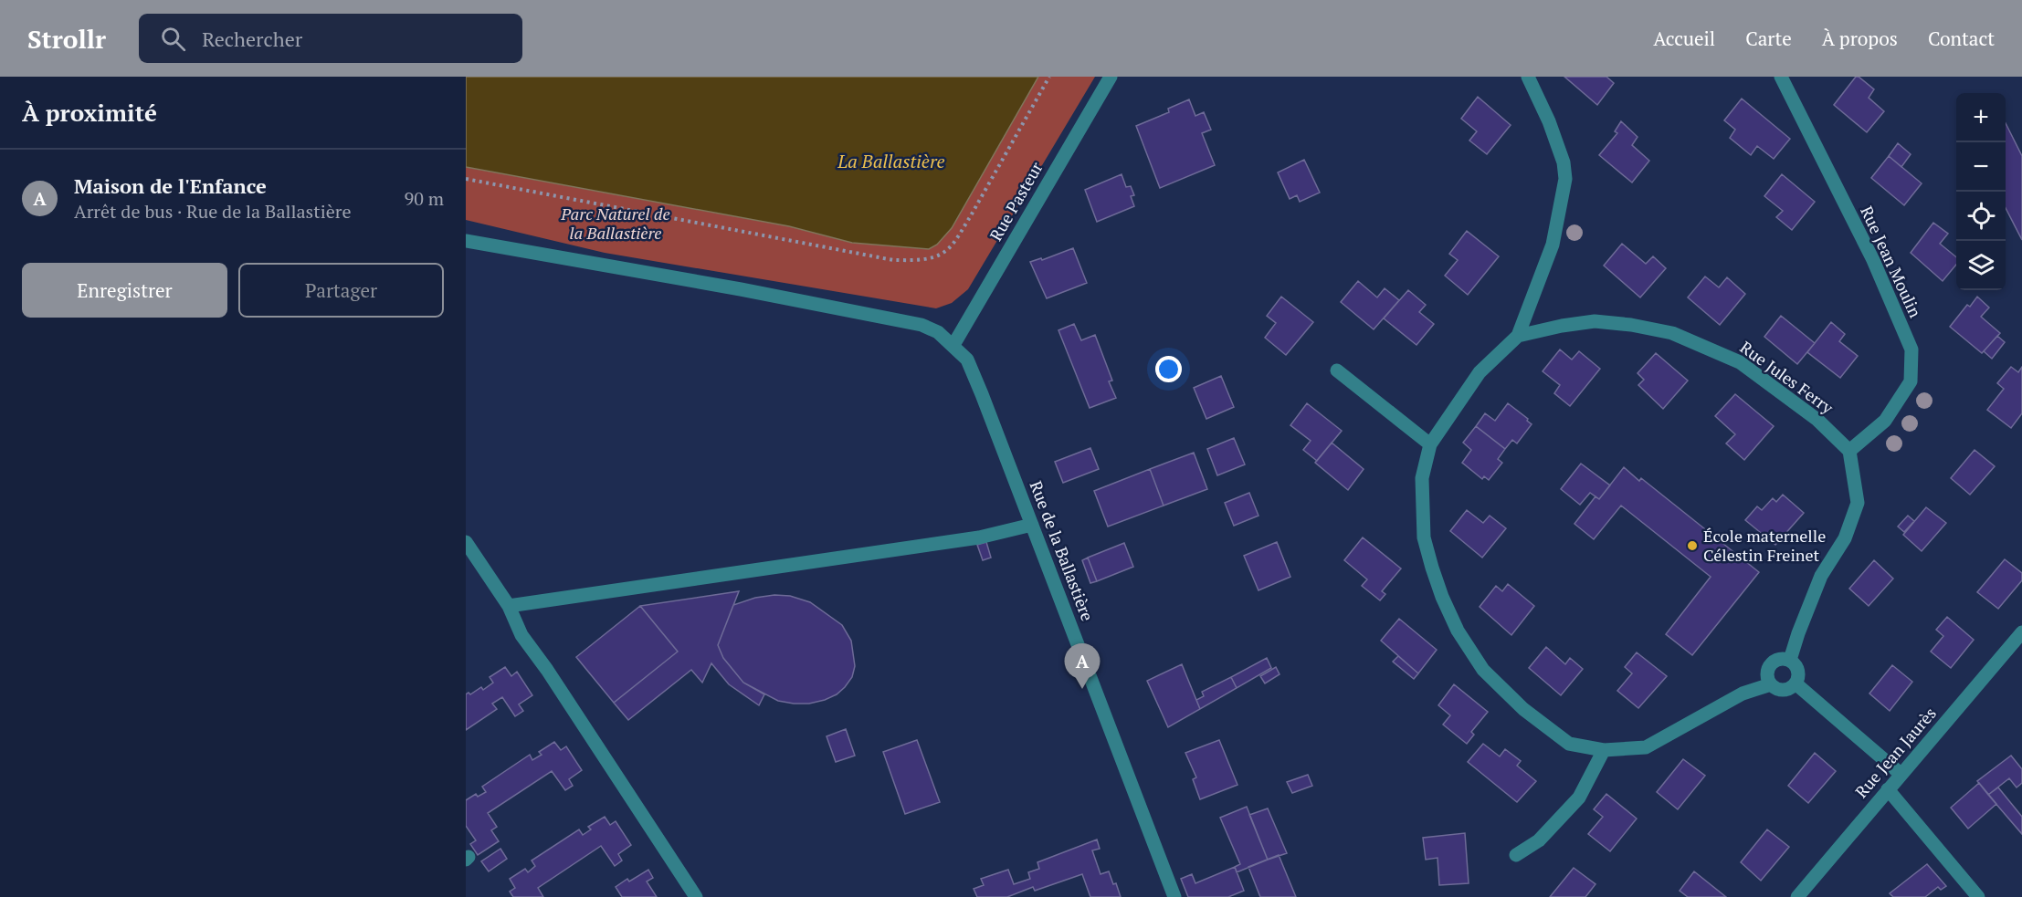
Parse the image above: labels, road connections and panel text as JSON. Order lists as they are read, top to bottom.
{
  "streets": {
    "street": [
      "Rue Pasteur",
      "Rue Jean Moulin",
      "Rue Jules Ferry",
      "Rue de la Ballastière",
      "Rue Jean Jaurès"
    ]
  },
  "crossings": [
    ["Rue Pasteur", "Rue de la Ballastière"],
    ["Rue Jean Moulin", "Rue Jules Ferry"]
  ],
  "water": ["La Ballastière"],
  "parks": ["Parc Naturel de la Ballastière"],
  "places": ["École maternelle Célestin Freinet"],
  "page": {
    "header": "Strollr",
    "search": "Rechercher",
    "nav": [
      "Accueil",
      "Carte",
      "À propos",
      "Contact"
    ],
    "heading": "À proximité",
    "map_buttons": ["+", "−"],
    "list": [
      {
        "mark": "A",
        "name": "Maison de l'Enfance",
        "note": "Arrêt de bus · Rue de la Ballastière",
        "value": "90 m"
      }
    ],
    "buttons": ["Enregistrer", "Partager"],
    "pins": "A"
  }
}
